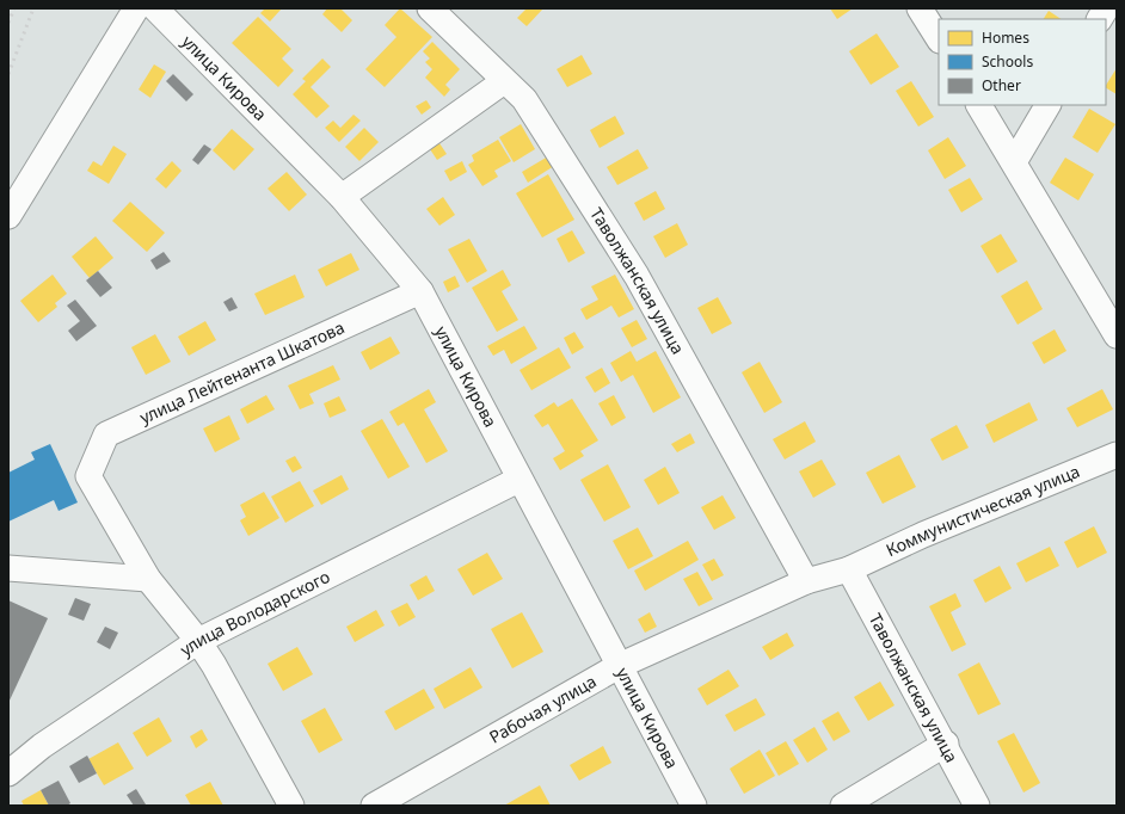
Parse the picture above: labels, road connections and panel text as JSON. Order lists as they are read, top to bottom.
{
  "streets": {
    "street": [
      "улица Кирова",
      "Таволжанская улица",
      "улица Лейтенанта Шкатова",
      "Коммунистическая улица",
      "улица Володарского",
      "Рабочая улица"
    ]
  },
  "crossings": [
    ["улица Кирова", "улица Лейтенанта Шкатова"],
    ["улица Кирова", "улица Володарского"],
    ["улица Кирова", "Рабочая улица"],
    ["Таволжанская улица", "Коммунистическая улица"],
    ["Таволжанская улица", "Рабочая улица"],
    ["Коммунистическая улица", "Рабочая улица"]
  ],
  "legend": ["Homes", "Schools", "Other"]
}
